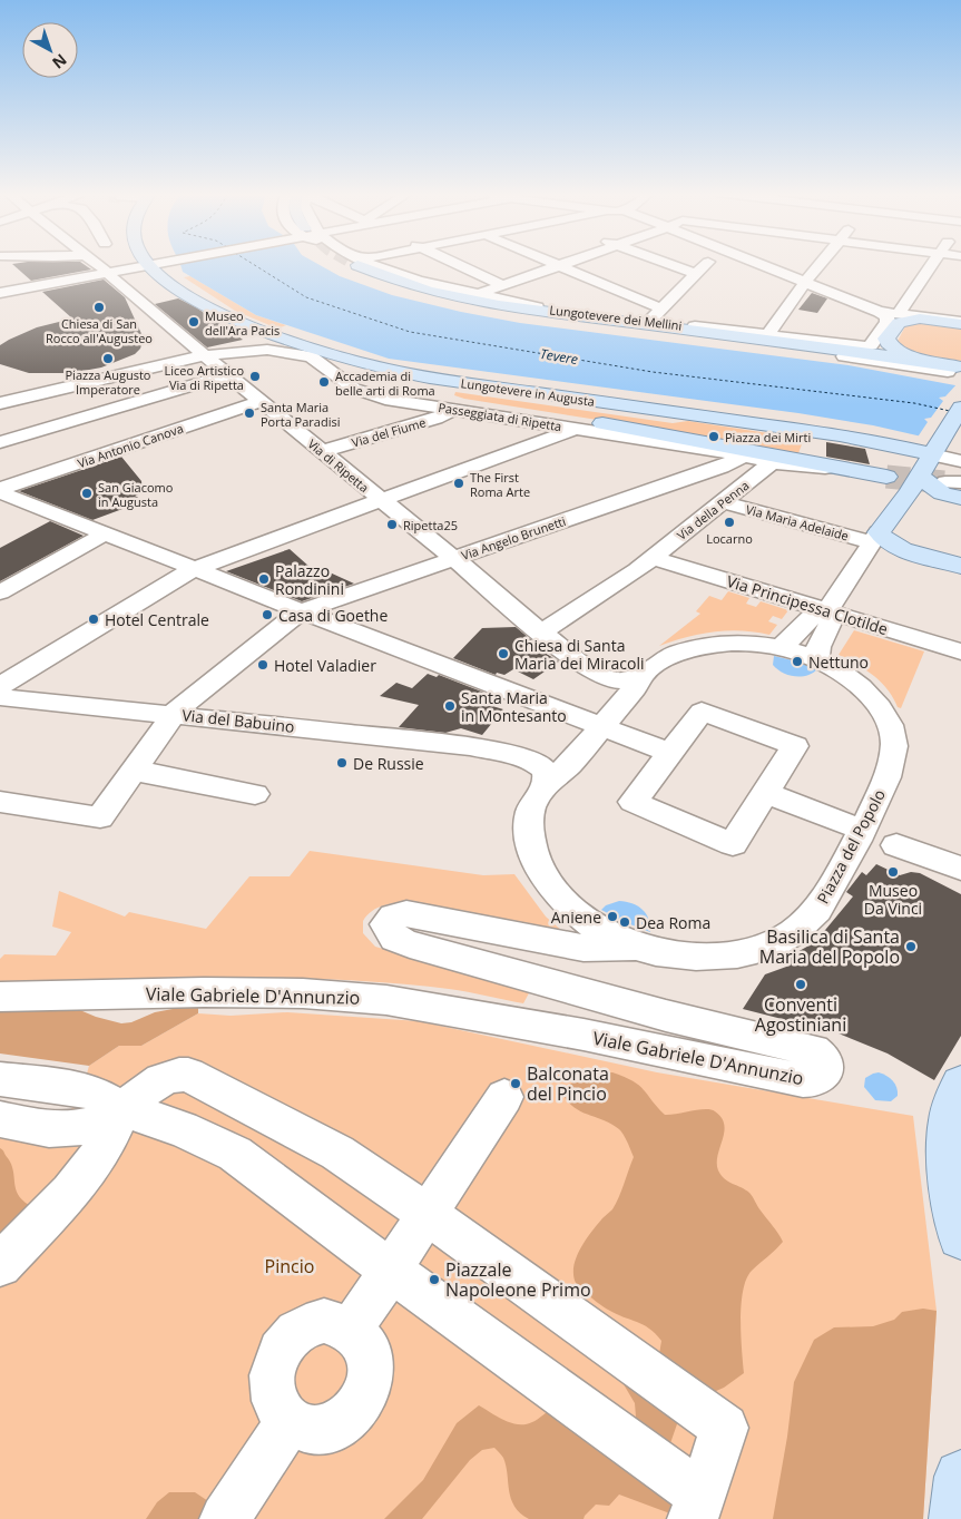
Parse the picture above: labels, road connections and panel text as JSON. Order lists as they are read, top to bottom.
{
  "streets": {
    "main road": [
      "Lungotevere dei Mellini",
      "Lungotevere in Augusta",
      "Passeggiata di Ripetta",
      "Via Maria Adelaide"
    ],
    "street": [
      "Via del Fiume",
      "Via Antonio Canova",
      "Via di Ripetta",
      "Via della Penna",
      "Via Angelo Brunetti",
      "Via Principessa Clotilde",
      "Via del Babuino",
      "Piazza del Popolo",
      "Viale Gabriele D'Annunzio"
    ]
  },
  "crossings": [
    ["Lungotevere in Augusta", "Passeggiata di Ripetta"],
    ["Passeggiata di Ripetta", "Via del Fiume"],
    ["Passeggiata di Ripetta", "Via di Ripetta"],
    ["Passeggiata di Ripetta", "Via della Penna"],
    ["Passeggiata di Ripetta", "Via Angelo Brunetti"],
    ["Via del Fiume", "Via di Ripetta"],
    ["Via Antonio Canova", "Via di Ripetta"],
    ["Via di Ripetta", "Via della Penna"],
    ["Via di Ripetta", "Via Angelo Brunetti"],
    ["Via di Ripetta", "Piazza del Popolo"],
    ["Via della Penna", "Via Maria Adelaide"],
    ["Via della Penna", "Via Principessa Clotilde"],
    ["Via Angelo Brunetti", "Via del Babuino"],
    ["Via del Babuino", "Piazza del Popolo"],
    ["Piazza del Popolo", "Viale Gabriele D'Annunzio"]
  ],
  "water": ["Tevere"],
  "parks": ["Pincio"],
  "places": [
    "Chiesa di San Rocco all'Augusteo",
    "Museo dell'Ara Pacis",
    "Piazza Augusto Imperatore",
    "Liceo Artistico Via di Ripetta",
    "Accademia di belle arti di Roma",
    "Santa Maria Porta Paradisi",
    "Piazza dei Mirti",
    "The First Roma Arte",
    "San Giacomo in Augusta",
    "Locarno",
    "Ripetta25",
    "Palazzo Rondinini",
    "Casa di Goethe",
    "Hotel Centrale",
    "Chiesa di Santa Maria dei Miracoli",
    "Nettuno",
    "Hotel Valadier",
    "Santa Maria in Montesanto",
    "De Russie",
    "Museo Da Vinci",
    "Aniene",
    "Dea Roma",
    "Basilica di Santa Maria del Popolo",
    "Conventi Agostiniani",
    "Balconata del Pincio",
    "Piazzale Napoleone Primo"
  ],
  "north": "bottom right"
}
